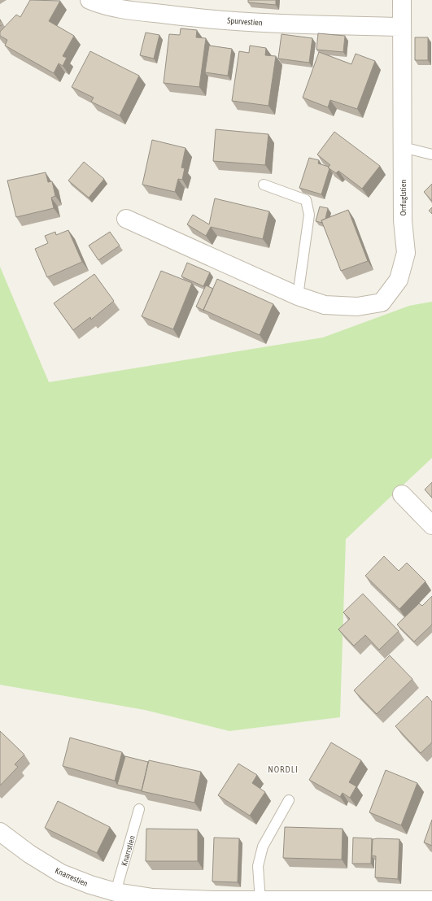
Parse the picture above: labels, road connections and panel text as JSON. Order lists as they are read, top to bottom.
{
  "streets": {
    "street": ["Spurvestien", "Orrfuglstien", "Knarrestien"],
    "lane": ["Knarrstien"]
  },
  "crossings": [
    ["Spurvestien", "Orrfuglstien"],
    ["Knarrstien", "Knarrestien"]
  ],
  "districts": ["NORDLI"]
}
